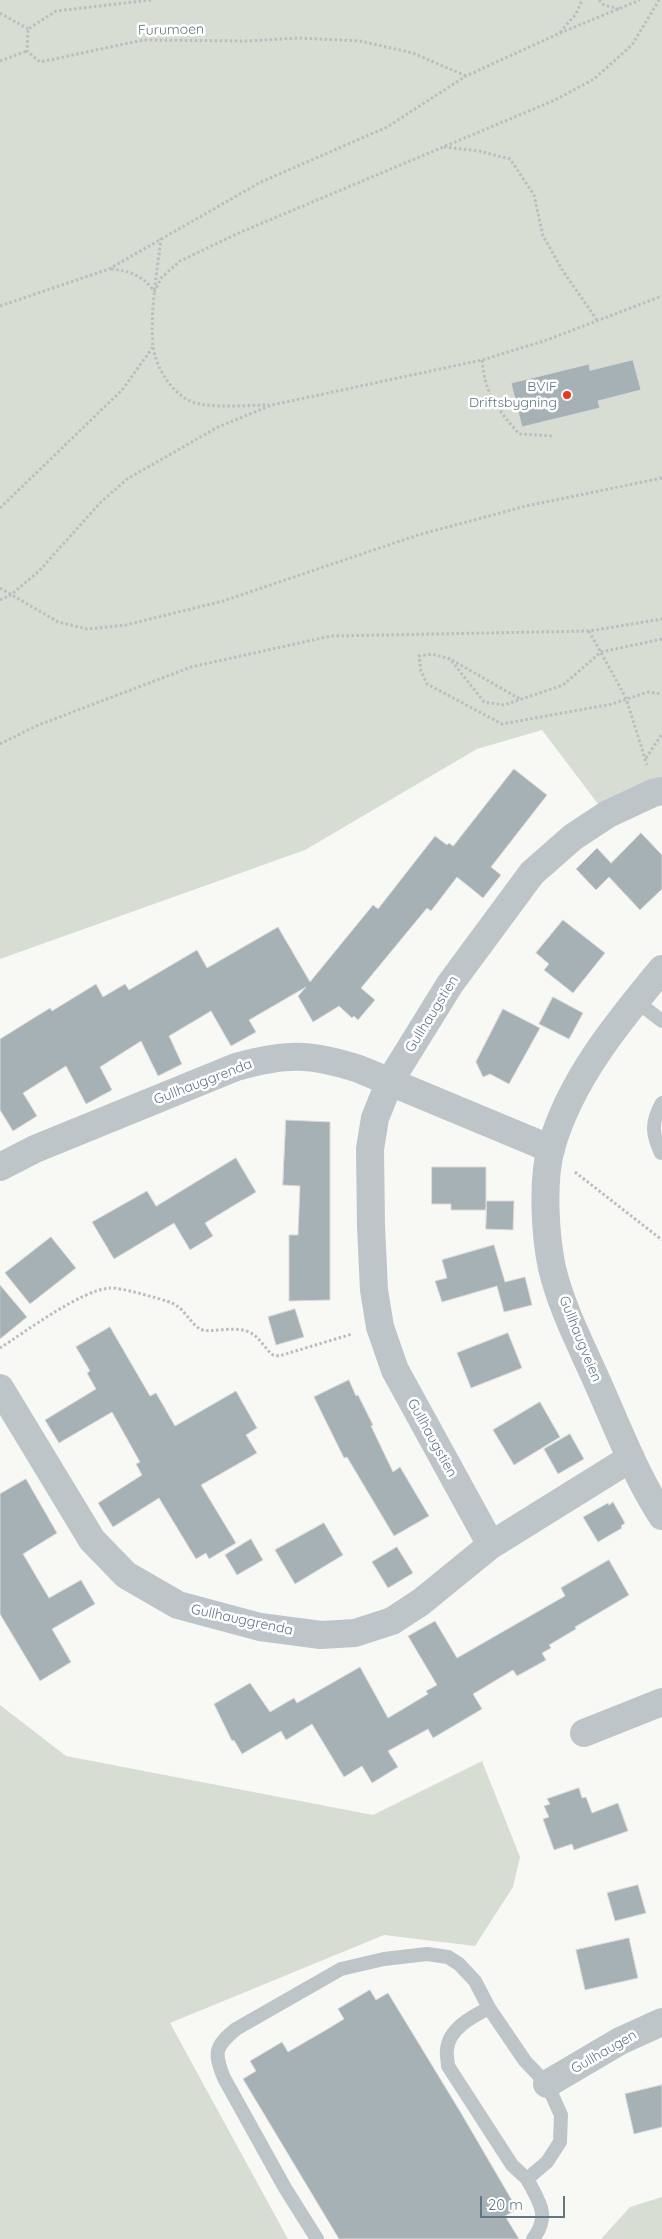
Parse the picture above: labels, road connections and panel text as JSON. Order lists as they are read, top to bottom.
{
  "streets": {
    "street": [
      "Gullhaugstien",
      "Gullhauggrenda",
      "Gullhaugveien",
      "Gullhaugen"
    ],
    "path": ["Furumoen"]
  },
  "crossings": [
    ["Gullhaugstien", "Gullhauggrenda"],
    ["Gullhauggrenda", "Gullhaugveien"]
  ],
  "places": ["BVIF Driftsbygning"],
  "scale_bar": "20 m"
}
